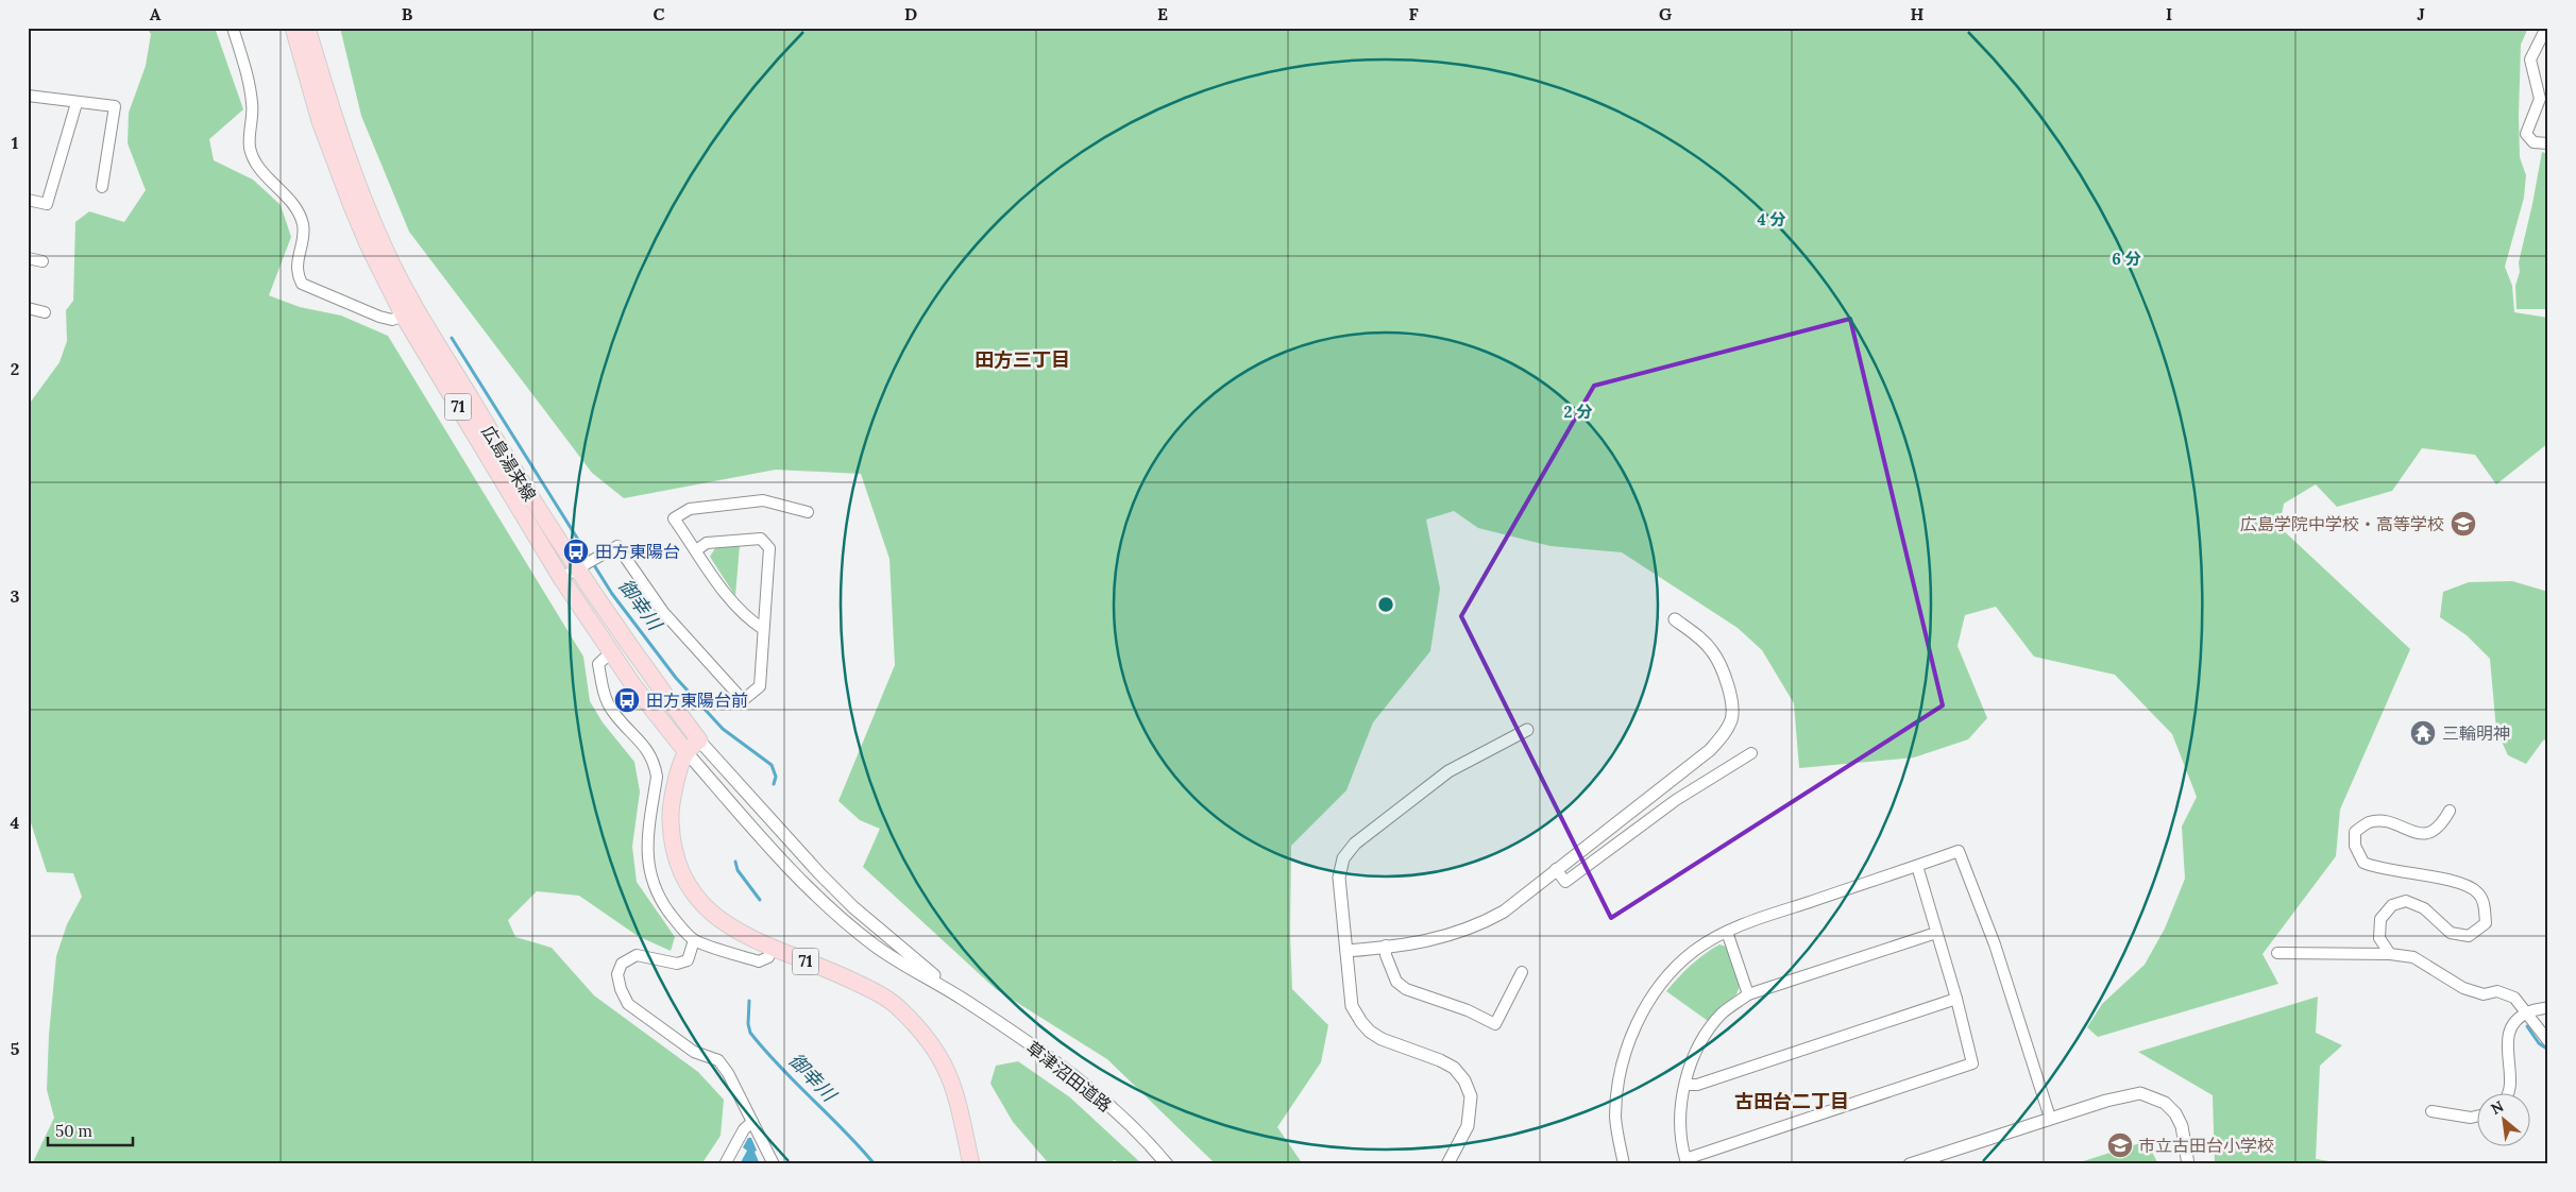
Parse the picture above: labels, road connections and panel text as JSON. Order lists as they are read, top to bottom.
{
  "streets": {
    "main road": ["71", "広島湯来線"],
    "street": ["草津沼田道路"]
  },
  "crossings": [
    ["71", "広島湯来線"]
  ],
  "districts": ["田方三丁目", "古田台二丁目"],
  "water": ["御幸川"],
  "places": {
    "school or university": ["広島学院中学校・高等学校", "市立古田台小学校"],
    "bus stop": ["田方東陽台", "田方東陽台前"],
    "temple": ["三輪明神"]
  },
  "scale_bar": "50 m",
  "north": "top left",
  "grid": {
    "columns": [
      "A",
      "B",
      "C",
      "D",
      "E",
      "F",
      "G",
      "H",
      "I",
      "J"
    ],
    "rows": [
      "1",
      "2",
      "3",
      "4",
      "5"
    ]
  },
  "rings": ["4 分", "6 分", "2 分"]
}
